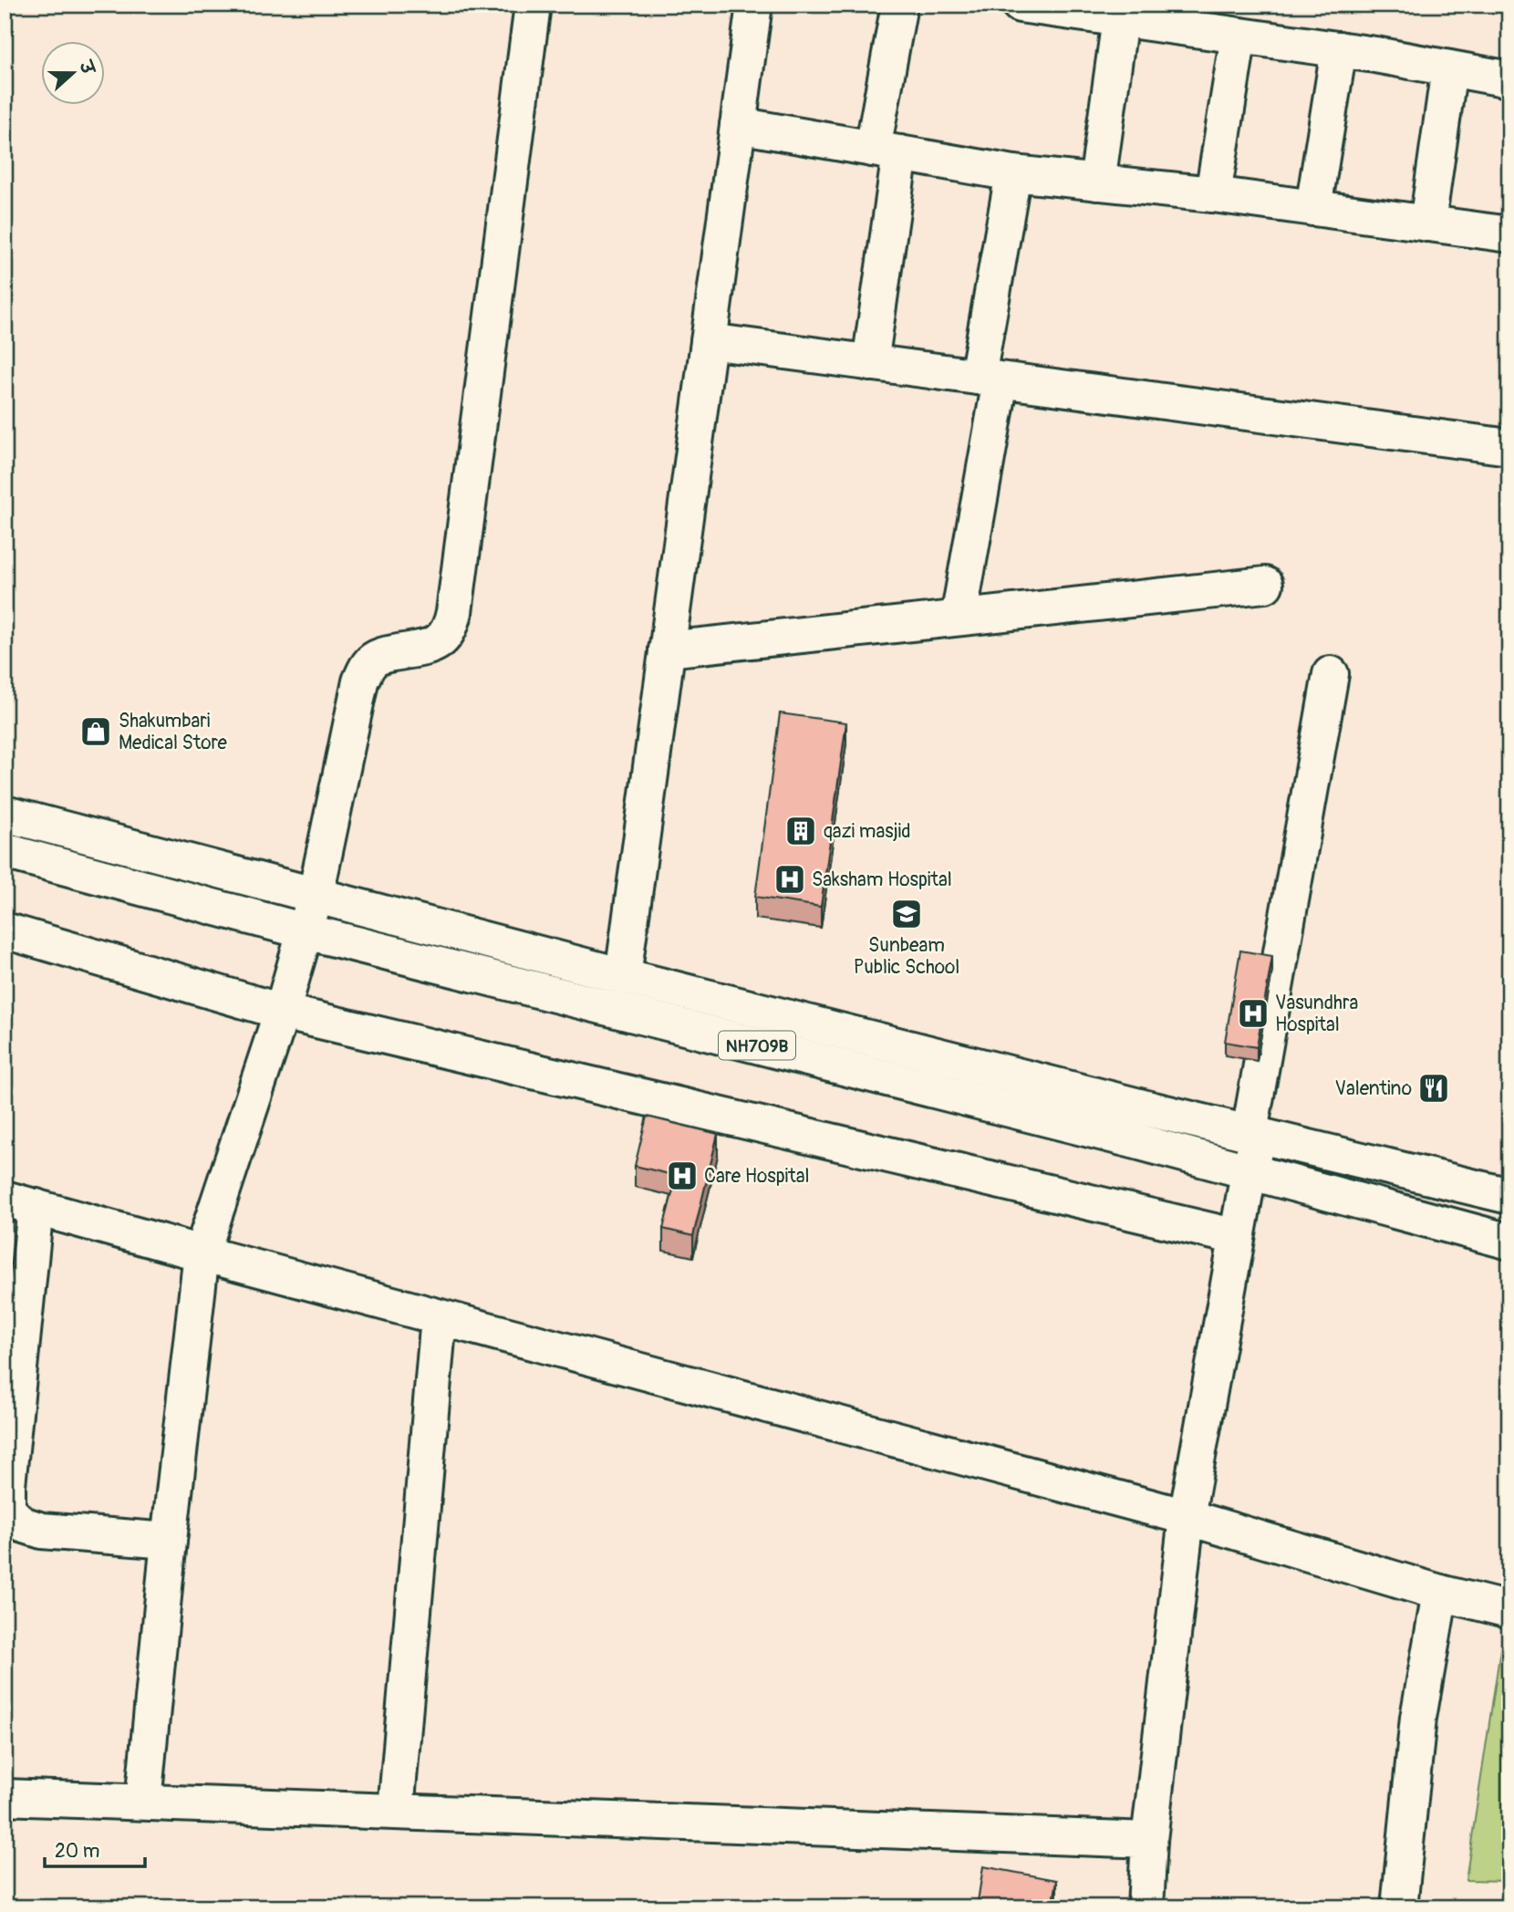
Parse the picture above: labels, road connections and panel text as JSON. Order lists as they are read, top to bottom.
{
  "streets": {
    "main road": ["NH709B"]
  },
  "places": {
    "shop": ["Shakumbari Medical Store"],
    "building": ["qazi masjid"],
    "hospital": ["Saksham Hospital", "Vasundhra Hospital", "Care Hospital"],
    "school or university": ["Sunbeam Public School"],
    "restaurant": ["Valentino"]
  },
  "scale_bar": "20 m",
  "north": "right"
}
